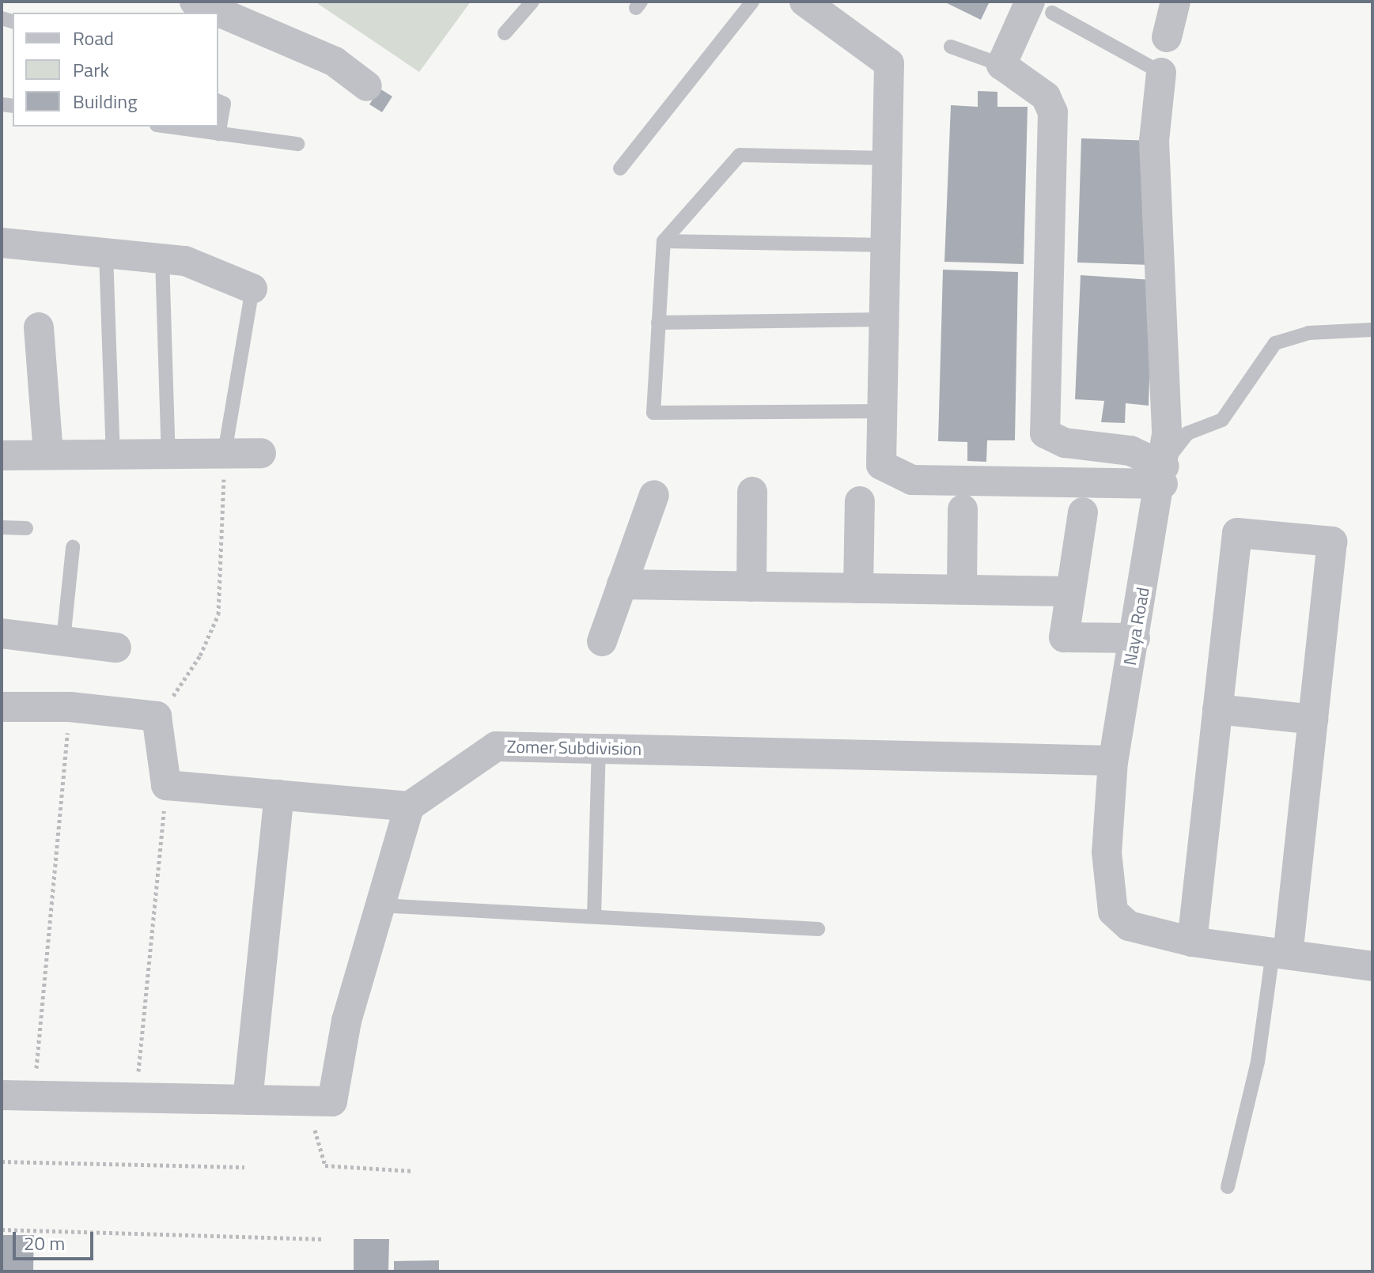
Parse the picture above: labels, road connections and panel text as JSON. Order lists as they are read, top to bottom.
{
  "streets": {
    "street": ["Naya Road", "Zomer Subdivision"]
  },
  "crossings": [
    ["Naya Road", "Zomer Subdivision"]
  ],
  "legend": ["Road", "Park", "Building"],
  "scale_bar": "20 m"
}
